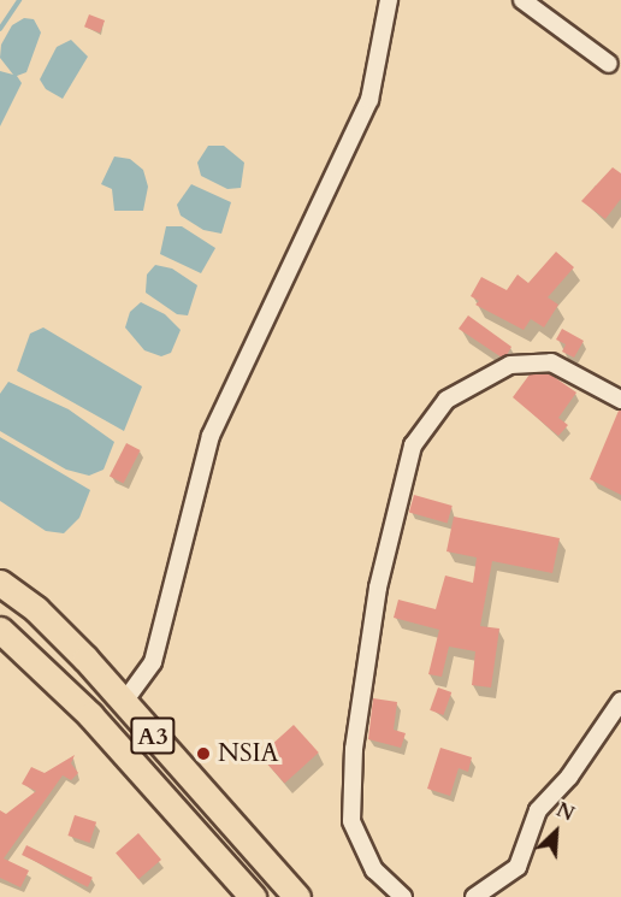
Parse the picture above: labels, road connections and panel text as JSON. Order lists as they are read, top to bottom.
{
  "streets": {
    "main road": ["A3"]
  },
  "places": ["NSIA"],
  "north": "top right"
}
